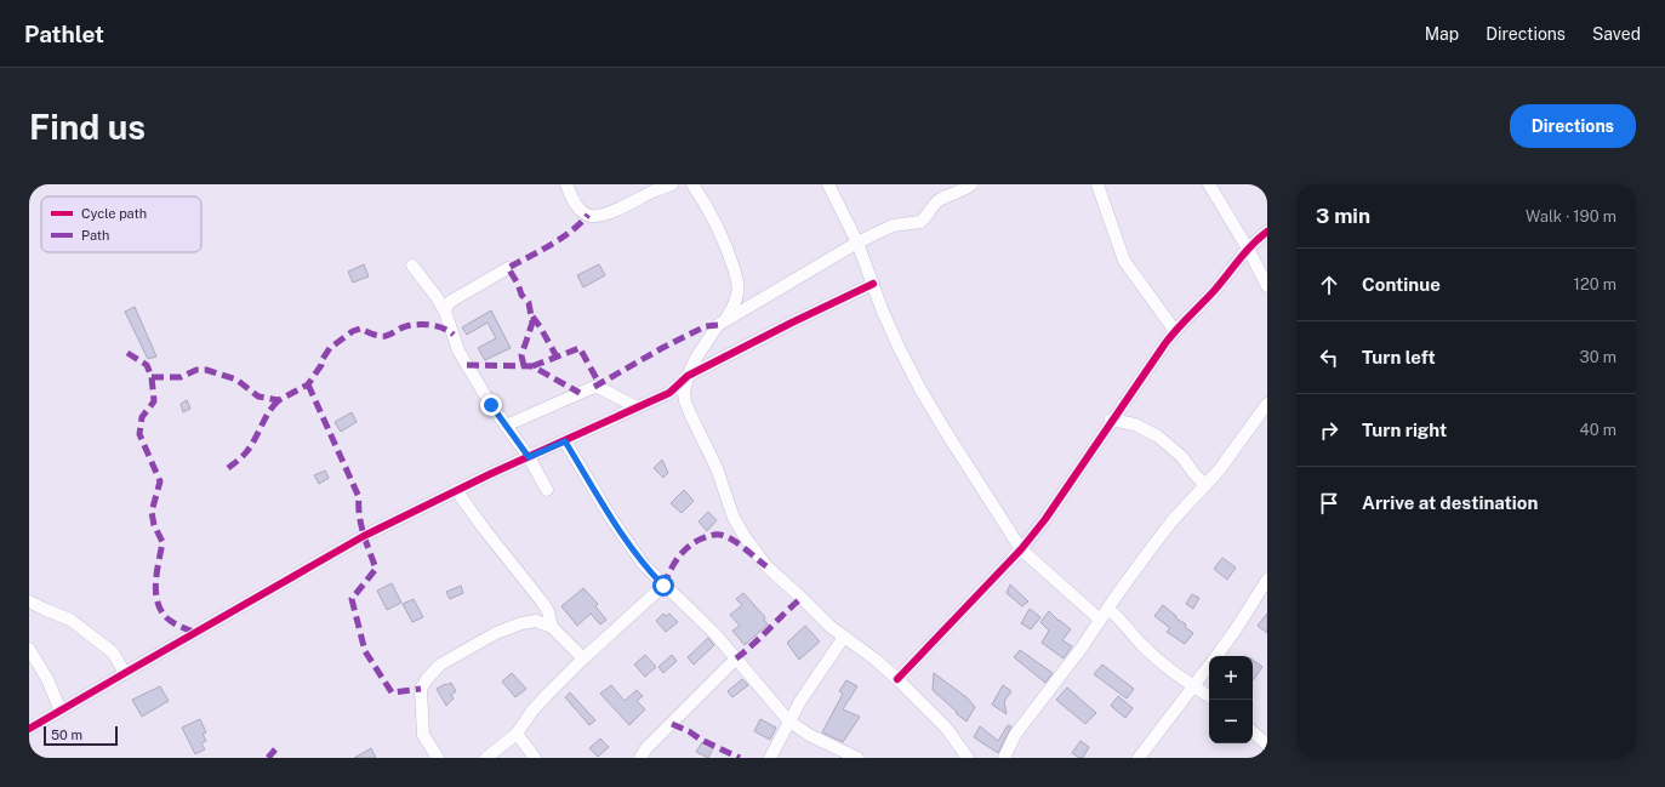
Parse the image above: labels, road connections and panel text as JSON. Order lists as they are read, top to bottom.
{
  "legend": ["Cycle path", "Path"],
  "scale_bar": "50 m",
  "page": {
    "header": "Pathlet",
    "nav": ["Map", "Directions", "Saved"],
    "buttons": "Directions",
    "title": "Find us",
    "heading": ["3 min", "Walk · 190 m"],
    "list": [
      ["Continue", "120 m"],
      ["Turn left", "30 m"],
      ["Turn right", "40 m"],
      "Arrive at destination"
    ],
    "map_buttons": ["+", "−"],
    "scale": "50 m"
  }
}
